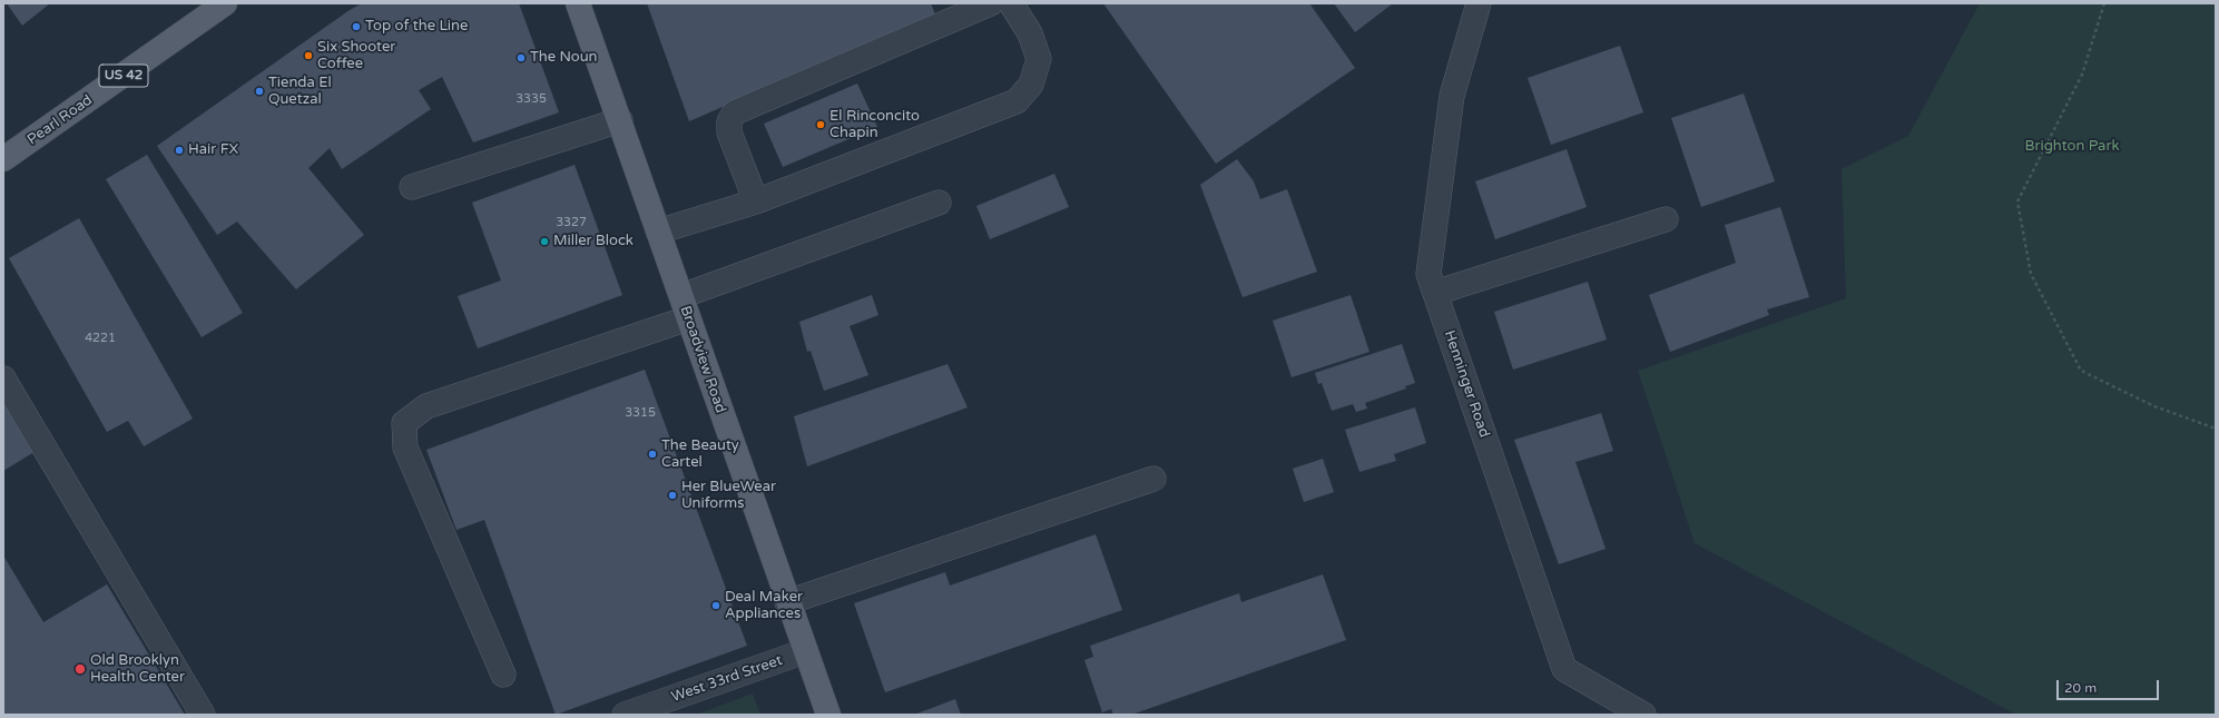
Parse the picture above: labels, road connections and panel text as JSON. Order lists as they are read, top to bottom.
{
  "streets": {
    "main road": ["US 42", "Pearl Road", "Broadview Road"],
    "street": ["Henninger Road", "West 33rd Street"]
  },
  "crossings": [
    ["Broadview Road", "West 33rd Street"]
  ],
  "parks": ["Brighton Park"],
  "places": [
    "Top of the Line",
    "Six Shooter Coffee",
    "The Noun",
    "Tienda El Quetzal",
    "El Rinconcito Chapin",
    "Hair FX",
    "Miller Block",
    "The Beauty Cartel",
    "Her BlueWear Uniforms",
    "Deal Maker Appliances",
    "Old Brooklyn Health Center"
  ],
  "house_numbers": [
    "3335",
    "3327",
    "4221",
    "3315"
  ],
  "scale_bar": "20 m"
}
